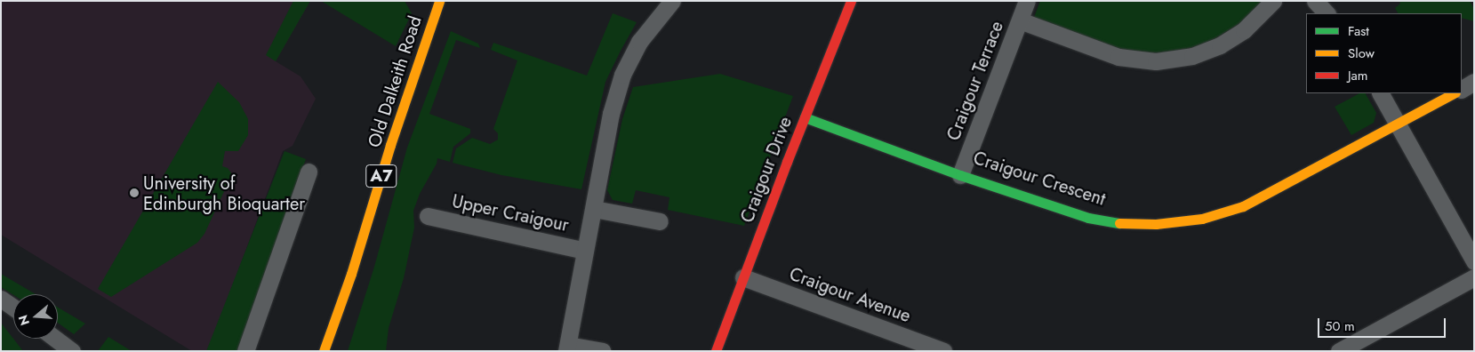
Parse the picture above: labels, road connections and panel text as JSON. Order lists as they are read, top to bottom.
{
  "streets": {
    "street": [
      "Craigour Terrace",
      "Old Dalkeith Road",
      "Craigour Drive",
      "A7",
      "Craigour Crescent",
      "Upper Craigour",
      "Craigour Avenue"
    ]
  },
  "crossings": [
    ["Craigour Terrace", "Craigour Crescent"],
    ["Craigour Drive", "Craigour Crescent"],
    ["Craigour Drive", "Craigour Avenue"]
  ],
  "places": ["University of Edinburgh Bioquarter"],
  "legend": ["Fast", "Slow", "Jam"],
  "scale_bar": "50 m",
  "north": "left"
}
